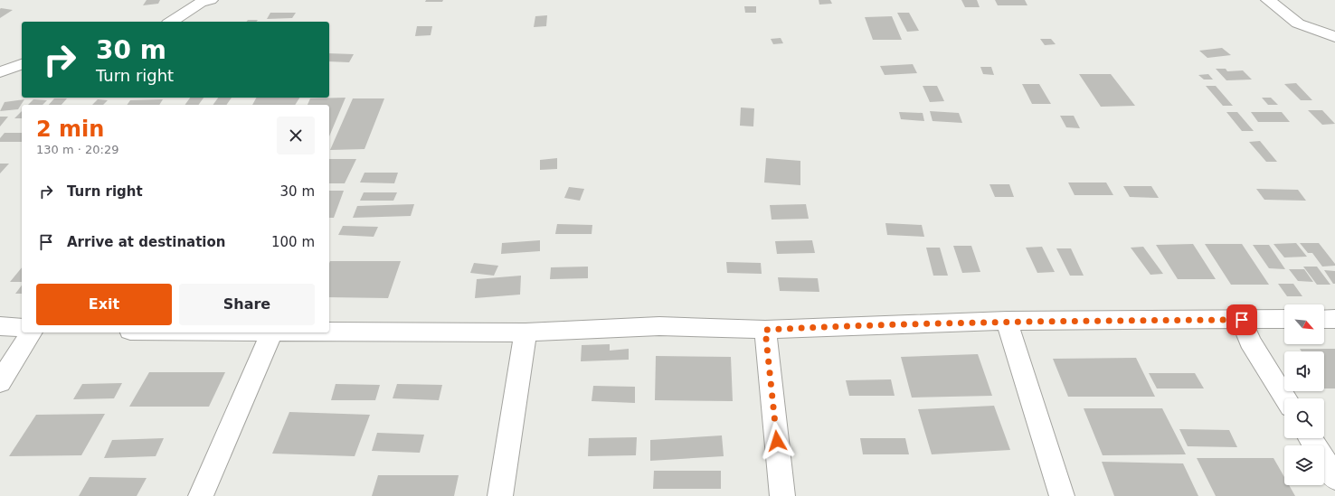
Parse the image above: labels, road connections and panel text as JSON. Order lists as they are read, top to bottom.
{
  "north": "bottom right",
  "page": {
    "turn": ["30 m", "Turn right"],
    "heading": ["2 min", "130 m · 20:29"],
    "list": [
      {
        "name": "Turn right",
        "value": "30 m"
      },
      {
        "name": "Arrive at destination",
        "value": "100 m"
      }
    ],
    "buttons": ["Exit", "Share"]
  }
}
